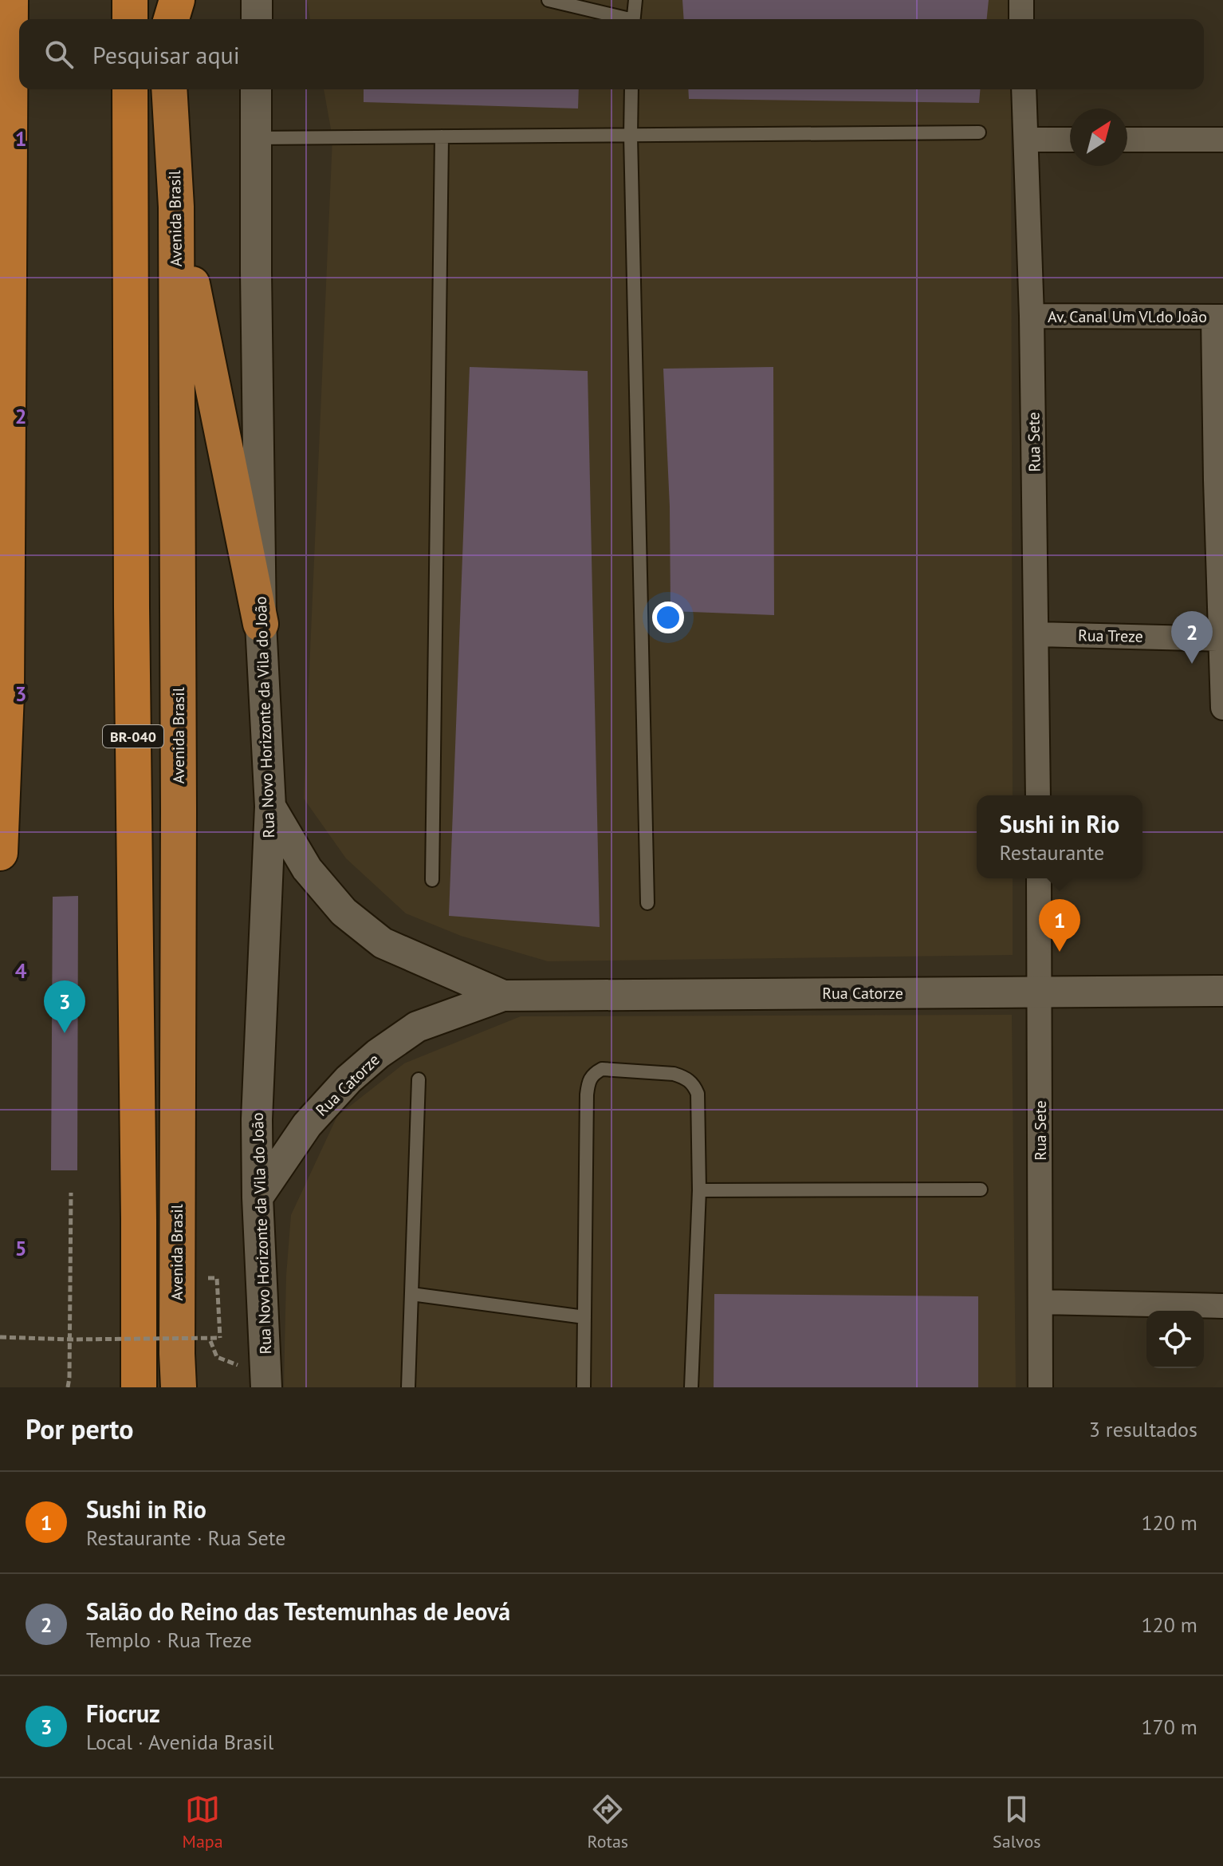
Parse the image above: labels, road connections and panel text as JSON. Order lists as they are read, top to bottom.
{
  "streets": {
    "highway": ["Avenida Brasil", "BR-040"],
    "street": [
      "Av. Canal Um Vl.do João",
      "Rua Sete",
      "Rua Treze",
      "Rua Novo Horizonte da Vila do João",
      "Rua Catorze"
    ]
  },
  "crossings": [
    ["Av. Canal Um Vl.do João", "Rua Sete"],
    ["Rua Sete", "Rua Treze"],
    ["Rua Sete", "Rua Catorze"],
    ["Rua Novo Horizonte da Vila do João", "Rua Catorze"]
  ],
  "north": "top right",
  "page": {
    "search": "Pesquisar aqui",
    "pins": ["2", "1", "3"],
    "popup": ["Sushi in Rio", "Restaurante"],
    "heading": ["Por perto", "3 resultados"],
    "list": [
      {
        "mark": "1",
        "name": "Sushi in Rio",
        "note": "Restaurante · Rua Sete",
        "value": "120 m"
      },
      {
        "mark": "2",
        "name": "Salão do Reino das Testemunhas de Jeová",
        "note": "Templo · Rua Treze",
        "value": "120 m"
      },
      {
        "mark": "3",
        "name": "Fiocruz",
        "note": "Local · Avenida Brasil",
        "value": "170 m"
      }
    ],
    "nav": ["Mapa", "Rotas", "Salvos"]
  },
  "grid": {
    "rows": [
      "1",
      "2",
      "3",
      "4",
      "5"
    ]
  }
}
